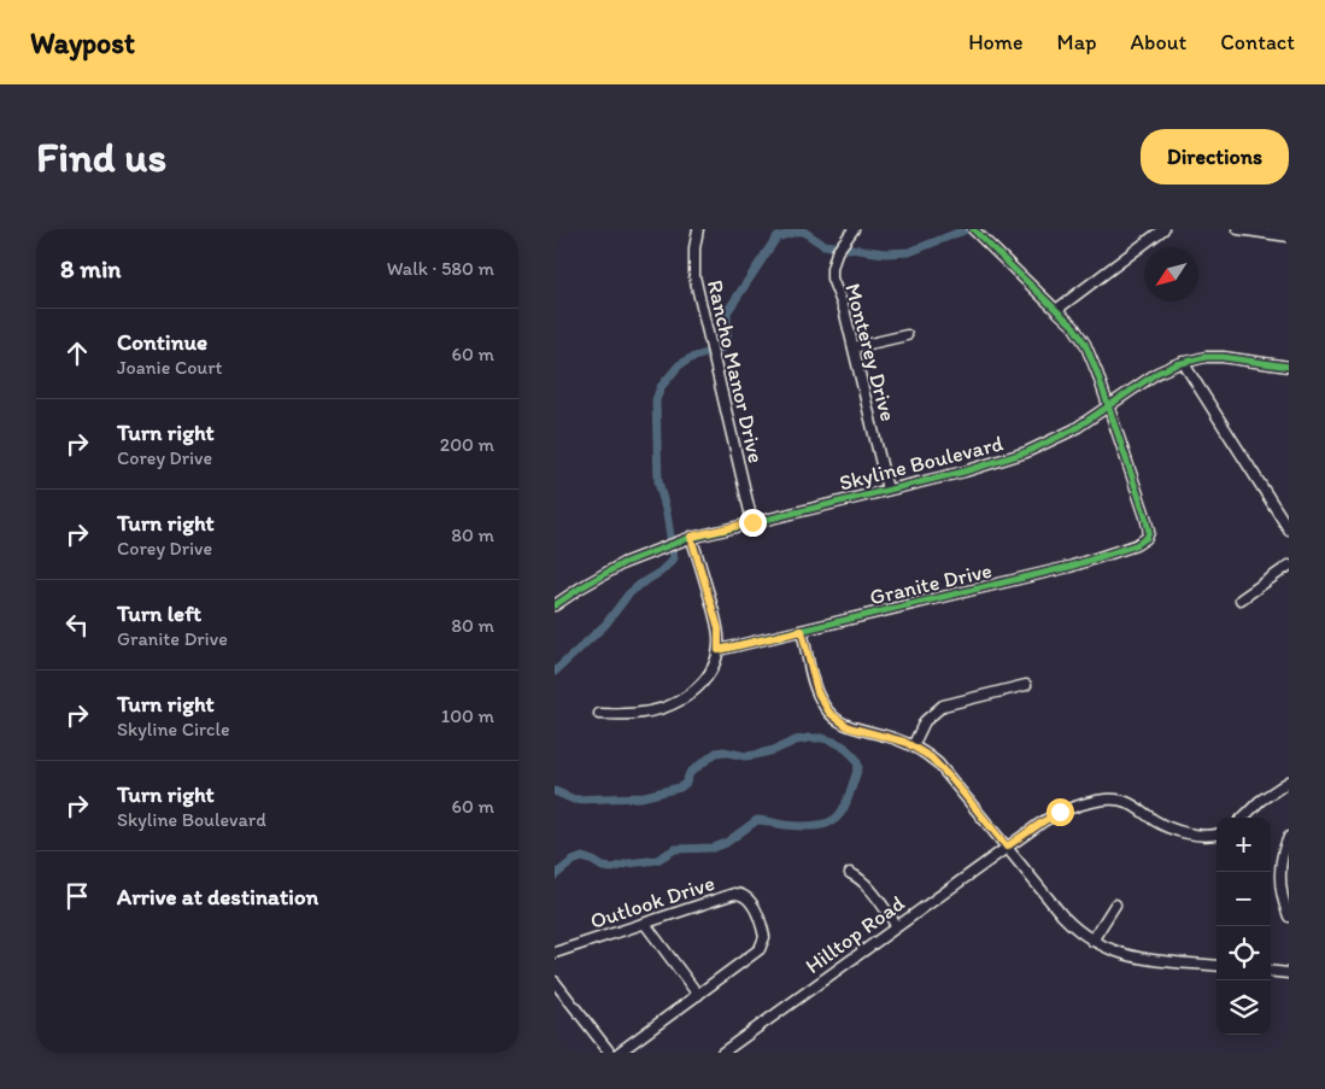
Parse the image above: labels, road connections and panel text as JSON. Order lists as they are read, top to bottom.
{
  "streets": {
    "street": [
      "Monterey Drive",
      "Rancho Manor Drive",
      "Skyline Boulevard",
      "Granite Drive",
      "Outlook Drive",
      "Hilltop Road"
    ]
  },
  "crossings": [
    ["Monterey Drive", "Skyline Boulevard"],
    ["Rancho Manor Drive", "Skyline Boulevard"],
    ["Skyline Boulevard", "Granite Drive"]
  ],
  "north": "bottom left",
  "page": {
    "header": "Waypost",
    "nav": [
      "Home",
      "Map",
      "About",
      "Contact"
    ],
    "buttons": "Directions",
    "title": "Find us",
    "heading": ["8 min", "Walk · 580 m"],
    "list": [
      ["Continue", "Joanie Court", "60 m"],
      ["Turn right", "Corey Drive", "200 m"],
      ["Turn right", "Corey Drive", "80 m"],
      ["Turn left", "Granite Drive", "80 m"],
      ["Turn right", "Skyline Circle", "100 m"],
      ["Turn right", "Skyline Boulevard", "60 m"],
      "Arrive at destination"
    ],
    "map_buttons": ["+", "−"]
  }
}
